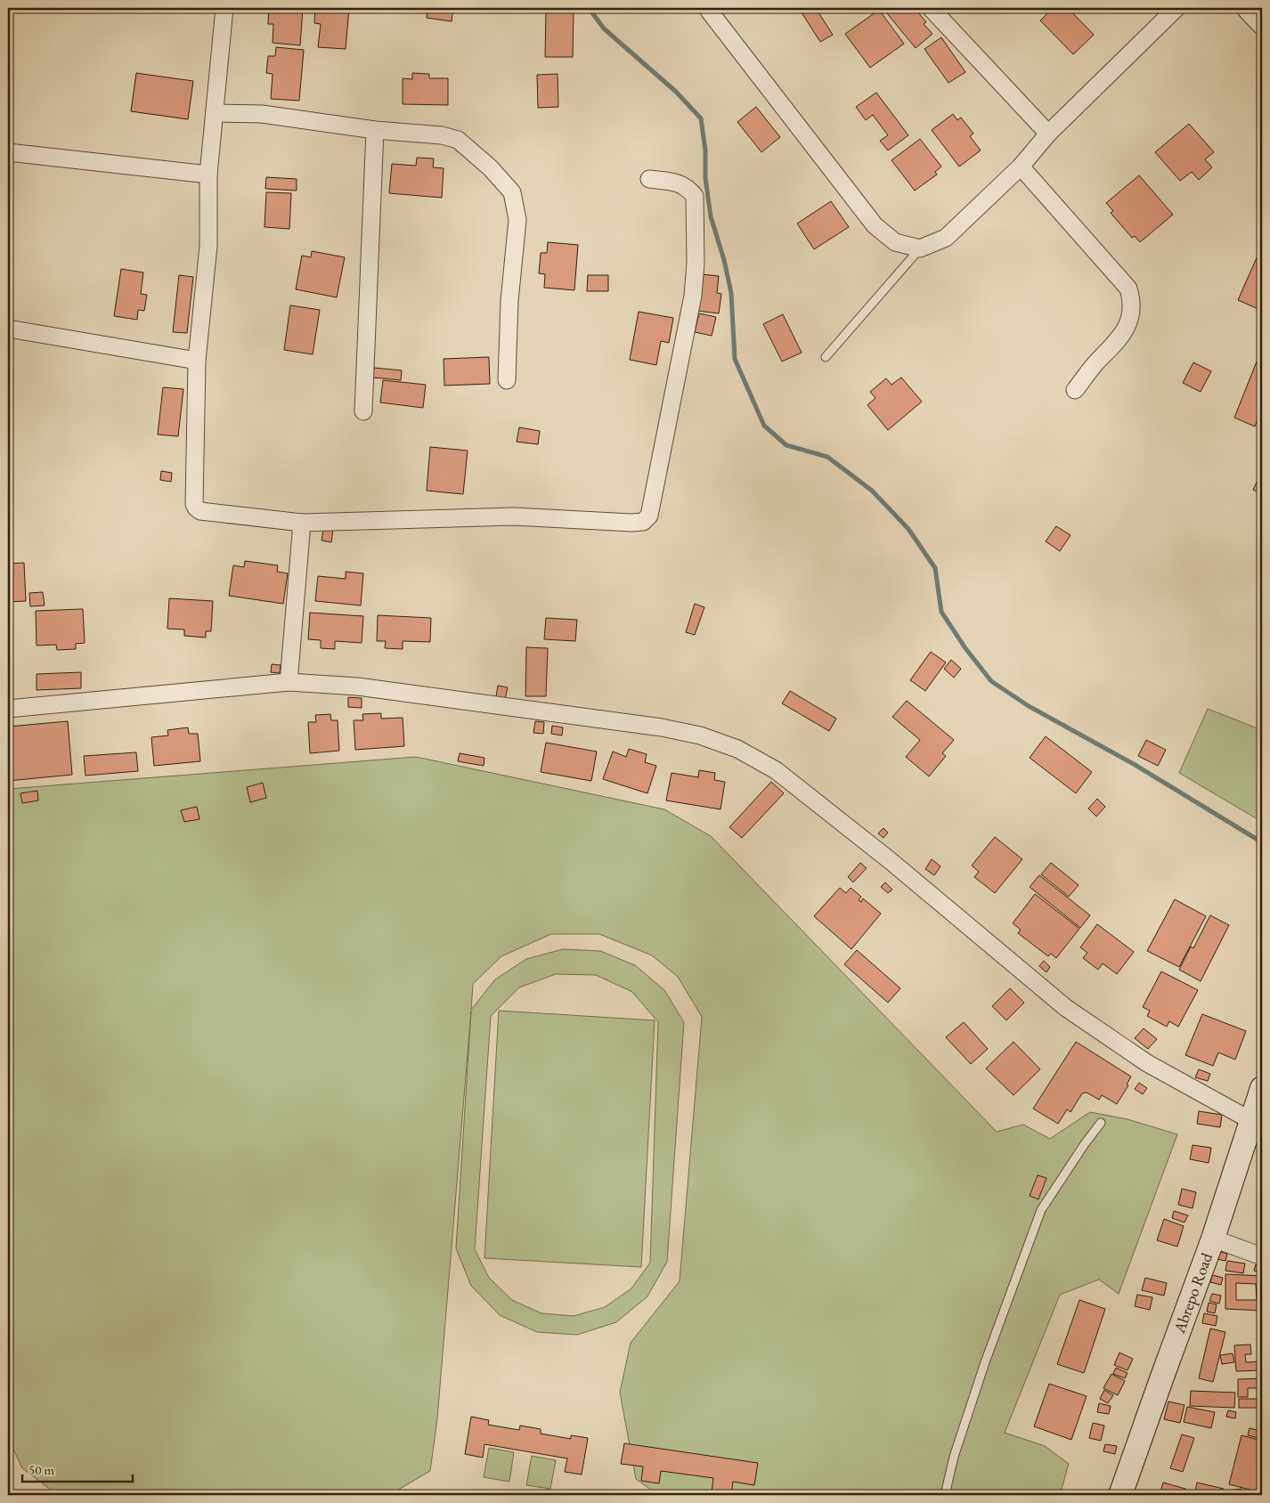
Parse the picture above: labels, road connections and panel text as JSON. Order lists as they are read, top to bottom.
{
  "streets": {
    "main road": ["Abrepo Road"]
  },
  "scale_bar": "50 m"
}
